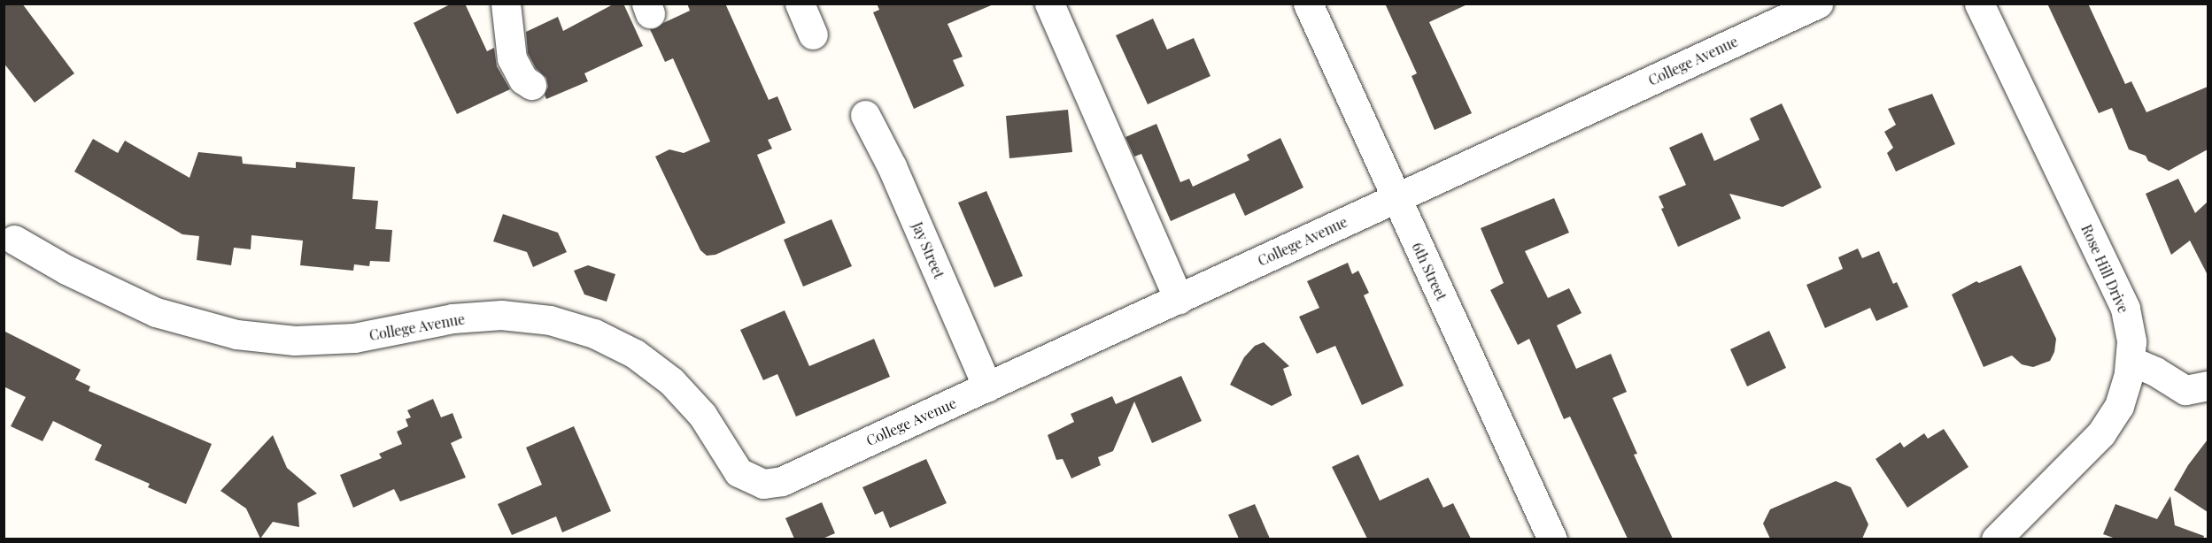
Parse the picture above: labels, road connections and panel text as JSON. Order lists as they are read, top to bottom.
{
  "streets": {
    "street": [
      "College Avenue",
      "Jay Street",
      "Rose Hill Drive",
      "6th Street"
    ]
  },
  "crossings": [
    ["College Avenue", "Jay Street"],
    ["College Avenue", "6th Street"]
  ]
}
